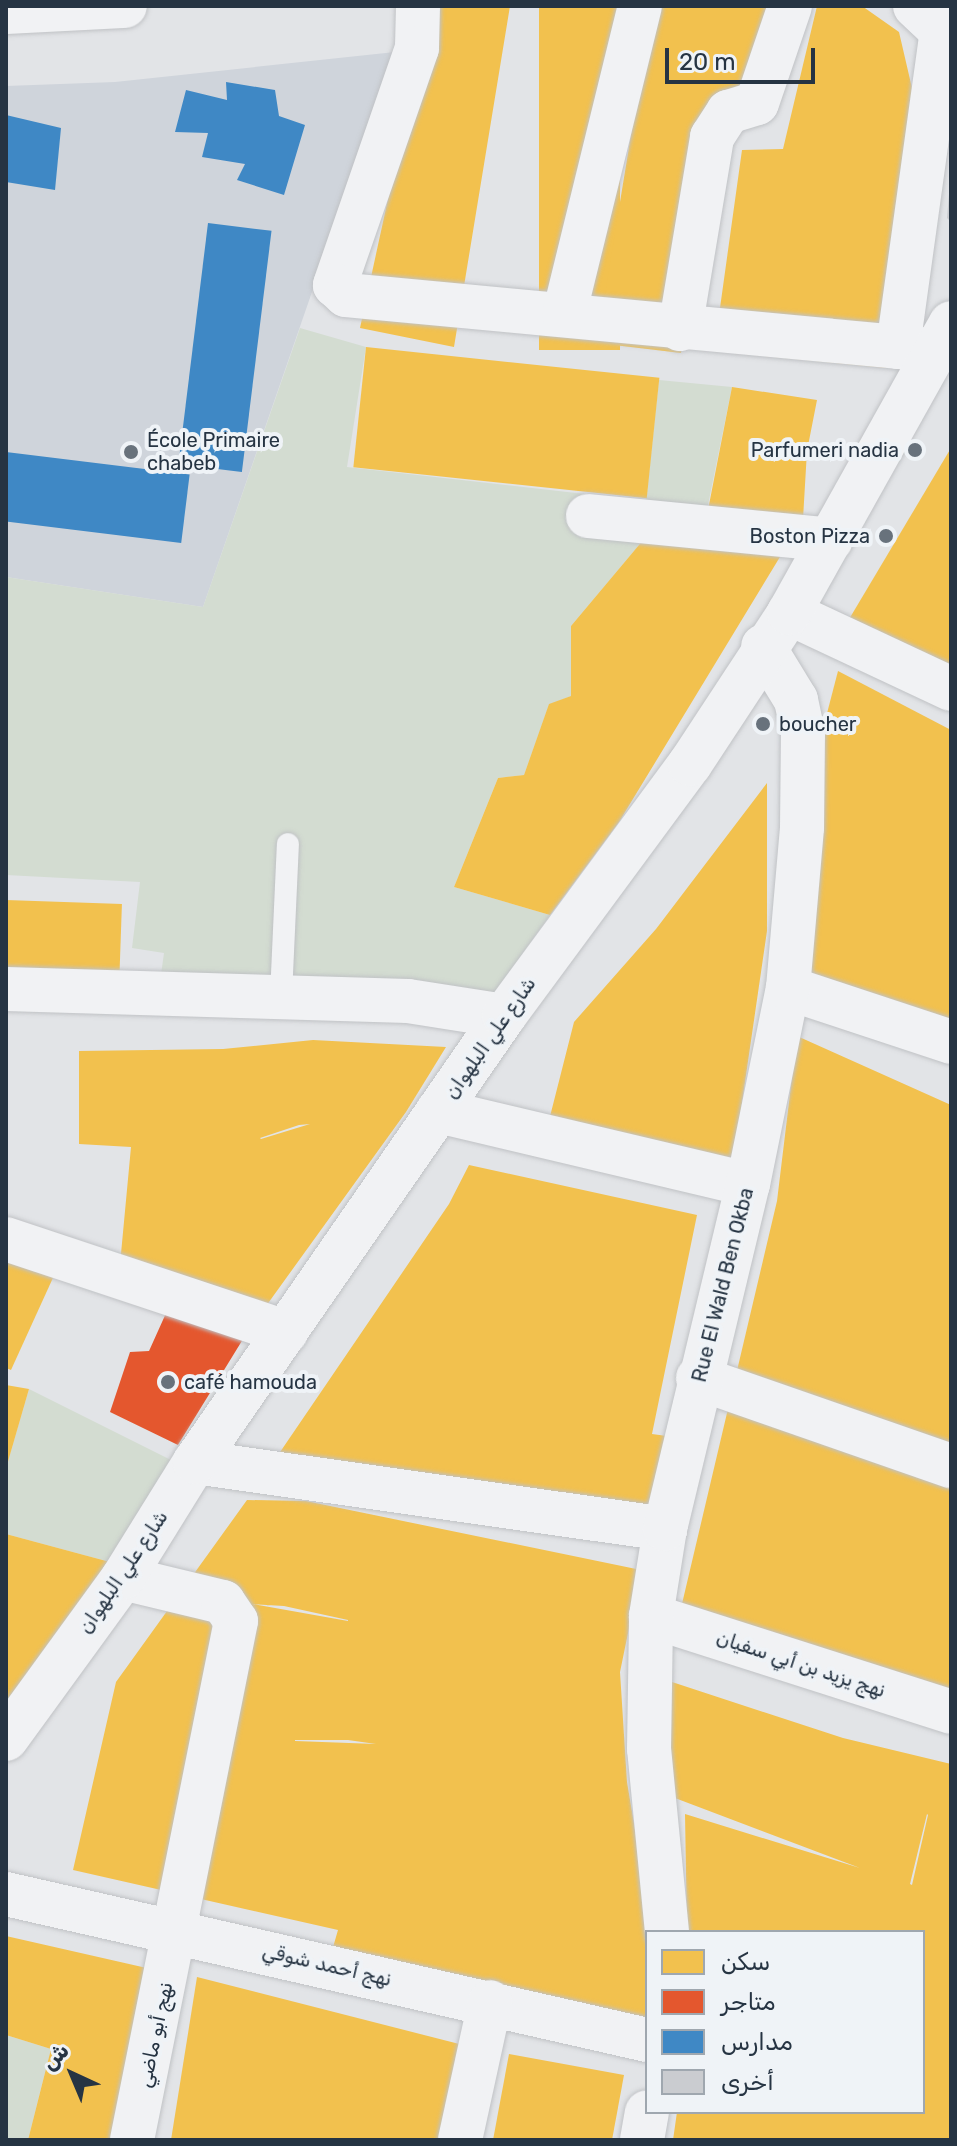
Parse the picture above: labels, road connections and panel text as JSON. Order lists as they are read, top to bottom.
{
  "streets": {
    "street": [
      "شارع علي البلهوان",
      "Rue El Wald Ben Okba",
      "نهج يزيد بن أبي سفيان",
      "نهج أحمد شوقي",
      "نهج أبو ماضي"
    ]
  },
  "crossings": [
    ["شارع علي البلهوان", "Rue El Wald Ben Okba"],
    ["شارع علي البلهوان", "نهج أبو ماضي"],
    ["Rue El Wald Ben Okba", "نهج يزيد بن أبي سفيان"],
    ["نهج أحمد شوقي", "نهج أبو ماضي"]
  ],
  "places": [
    "Parfumeri nadia",
    "École Primaire chabeb",
    "Boston Pizza",
    "boucher",
    "café hamouda"
  ],
  "legend": [
    "سكن",
    "متاجر",
    "مدارس",
    "أخرى"
  ],
  "scale_bar": "20 m",
  "north": "top left"
}
